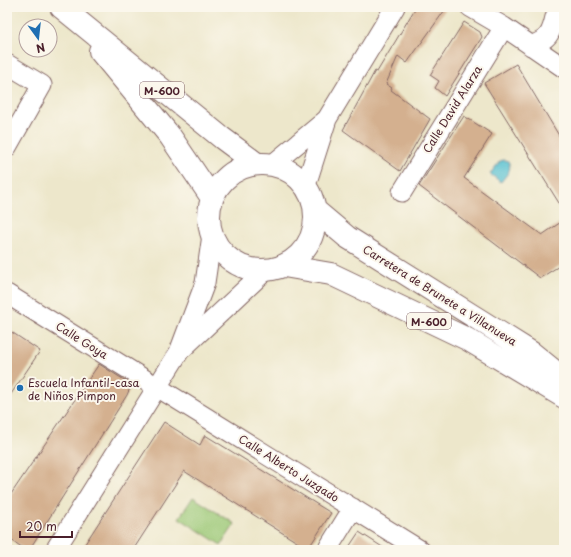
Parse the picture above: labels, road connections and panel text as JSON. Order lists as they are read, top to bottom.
{
  "streets": {
    "highway": ["M-600", "Carretera de Brunete a Villanueva"],
    "street": ["Calle David Alarza", "Calle Goya", "Calle Alberto Juzgado"]
  },
  "crossings": [
    ["M-600", "Carretera de Brunete a Villanueva"],
    ["Calle Goya", "Calle Alberto Juzgado"]
  ],
  "places": ["Escuela Infantil-casa de Niños Pimpon"],
  "scale_bar": "20 m",
  "north": "bottom"
}
